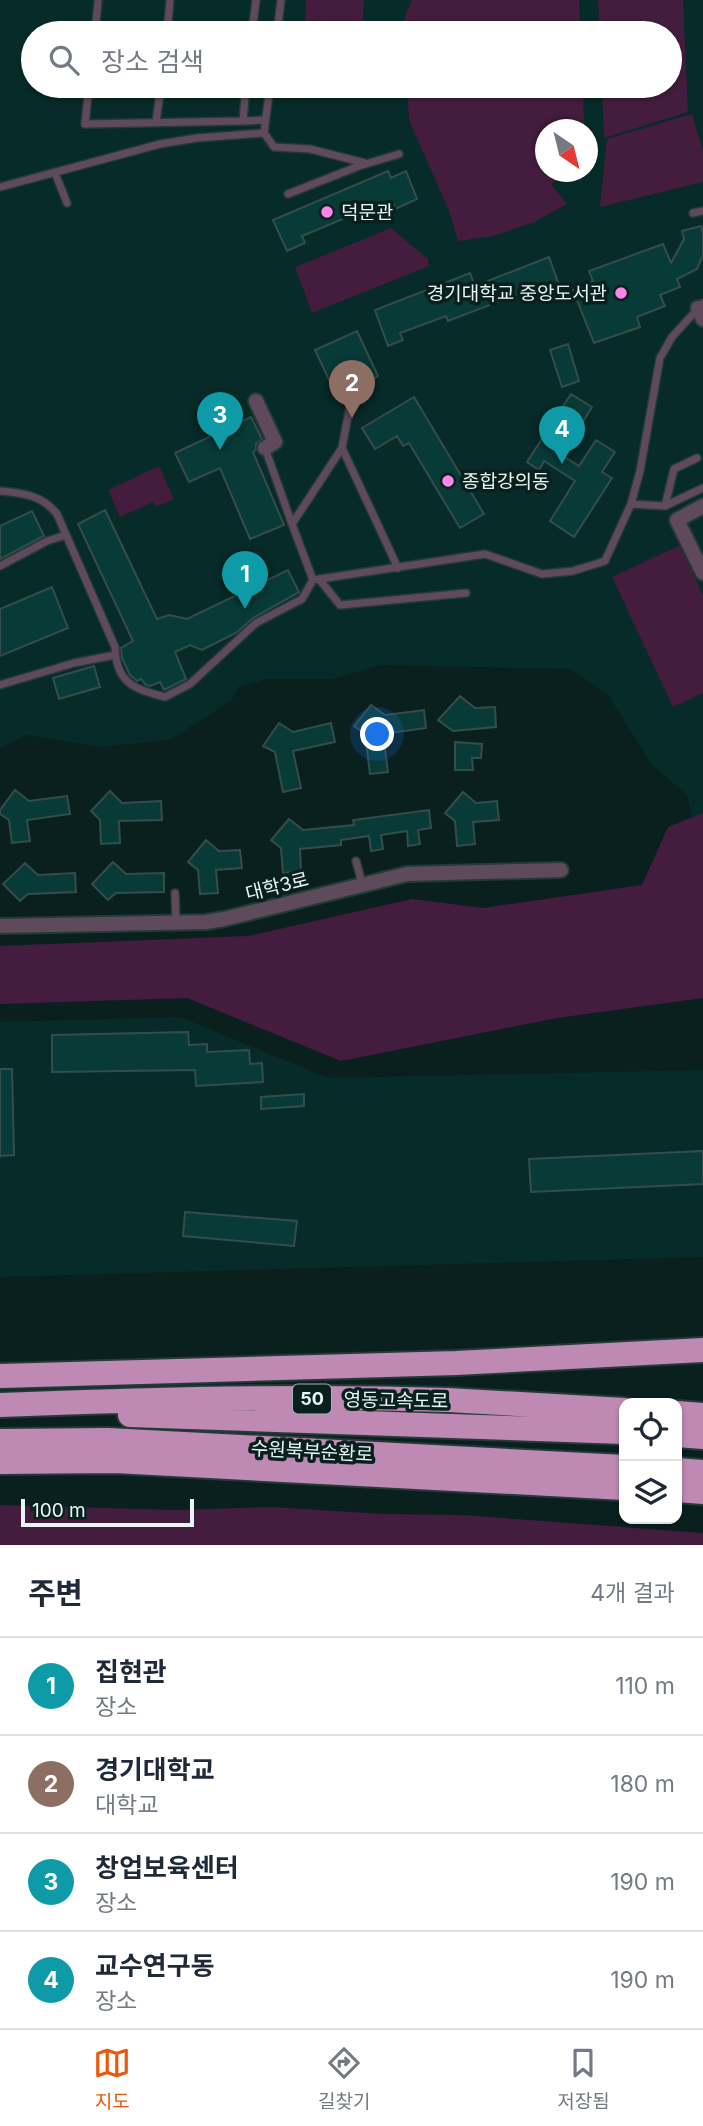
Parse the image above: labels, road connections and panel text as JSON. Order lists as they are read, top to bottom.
{
  "streets": {
    "highway": ["50", "영동고속도로", "수원북부순환로"],
    "street": ["대학3로"]
  },
  "places": ["덕문관", "경기대학교 중앙도서관", "종합강의동"],
  "scale_bar": "100 m",
  "north": "bottom right",
  "page": {
    "search": "장소 검색",
    "pins": [
      "2",
      "3",
      "4",
      "1"
    ],
    "scale": "100 m",
    "heading": ["주변", "4개 결과"],
    "list": [
      {
        "mark": "1",
        "name": "집현관",
        "note": "장소",
        "value": "110 m"
      },
      {
        "mark": "2",
        "name": "경기대학교",
        "note": "대학교",
        "value": "180 m"
      },
      {
        "mark": "3",
        "name": "창업보육센터",
        "note": "장소",
        "value": "190 m"
      },
      {
        "mark": "4",
        "name": "교수연구동",
        "note": "장소",
        "value": "190 m"
      }
    ],
    "nav": ["지도", "길찾기", "저장됨"]
  }
}
